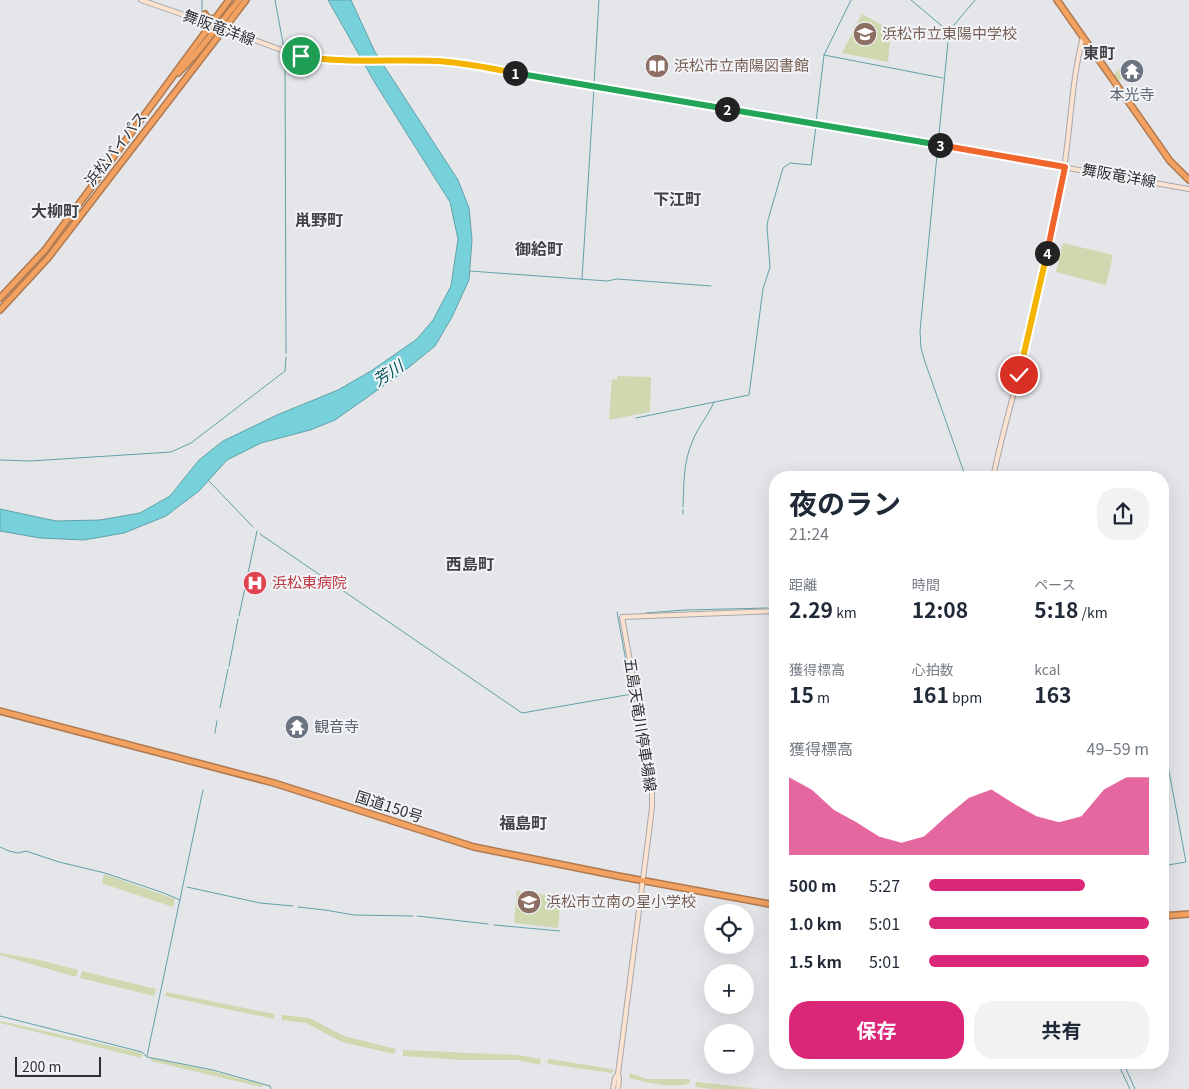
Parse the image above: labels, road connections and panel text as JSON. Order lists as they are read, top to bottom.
{
  "streets": {
    "highway": ["浜松バイパス", "国道150号"],
    "main road": ["舞阪竜洋線", "五島天竜川停車場線"]
  },
  "crossings": [
    ["舞阪竜洋線", "浜松バイパス"],
    ["五島天竜川停車場線", "国道150号"]
  ],
  "districts": [
    "東町",
    "下江町",
    "大柳町",
    "鼡野町",
    "御給町",
    "西島町",
    "福島町"
  ],
  "water": ["芳川"],
  "places": {
    "school or university": ["浜松市立東陽中学校", "浜松市立南の星小学校"],
    "library": ["浜松市立南陽図書館"],
    "temple": ["本光寺", "観音寺"],
    "hospital": ["浜松東病院"]
  },
  "scale_bar": "200 m",
  "page": {
    "pins": [
      "1",
      "2",
      "3",
      "4"
    ],
    "heading": ["夜のラン", "21:24"],
    "stats": [
      ["距離", "2.29 km"],
      ["時間", "12:08"],
      ["ペース", "5:18 /km"],
      ["獲得標高", "15 m"],
      ["心拍数", "161 bpm"],
      ["kcal", "163"]
    ],
    "chart": ["獲得標高", "49–59 m"],
    "list": [
      {
        "name": "500 m",
        "note": "5:27"
      },
      {
        "name": "1.0 km",
        "note": "5:01"
      },
      {
        "name": "1.5 km",
        "note": "5:01"
      }
    ],
    "map_buttons": ["+", "−"],
    "buttons": ["保存", "共有"],
    "scale": "200 m"
  }
}
